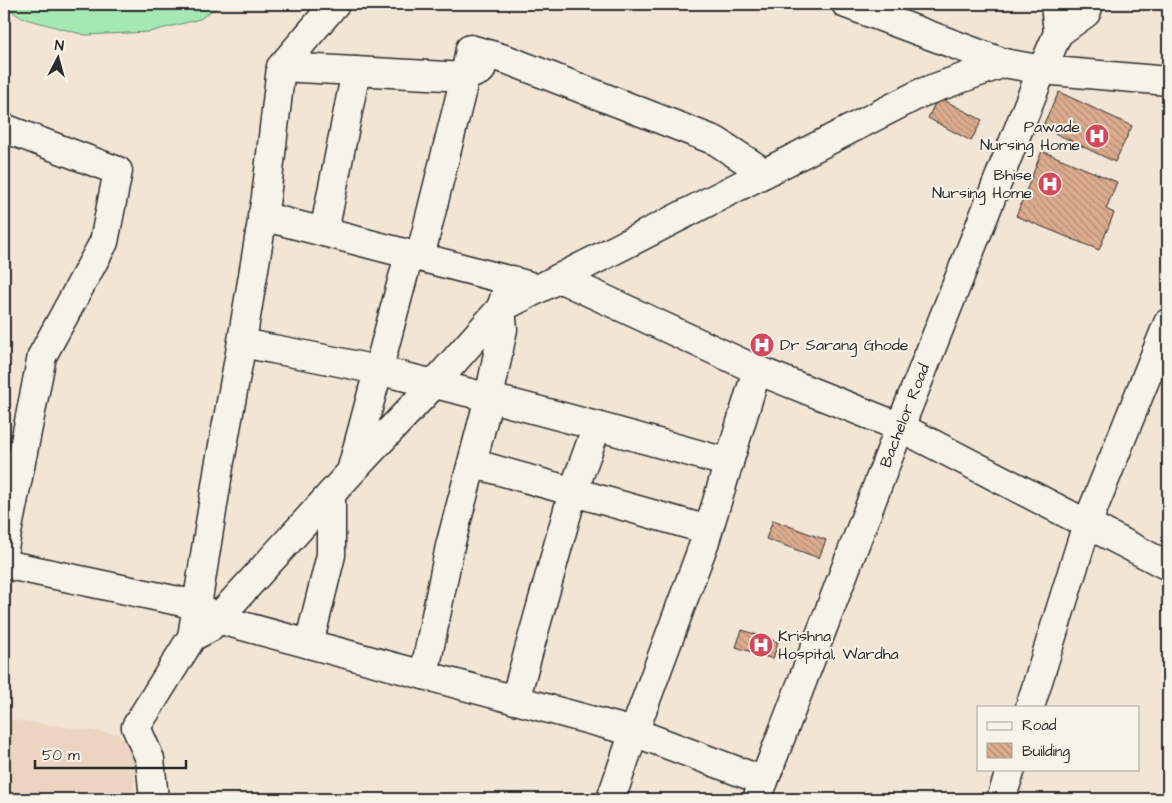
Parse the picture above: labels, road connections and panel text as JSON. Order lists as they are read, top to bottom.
{
  "streets": {
    "street": ["Bachelor Road"]
  },
  "places": {
    "hospital": [
      "Pawade Nursing Home",
      "Bhise Nursing Home",
      "Dr Sarang Ghode",
      "Krishna Hospital, Wardha"
    ]
  },
  "legend": ["Road", "Building"],
  "scale_bar": "50 m",
  "north": "top"
}
